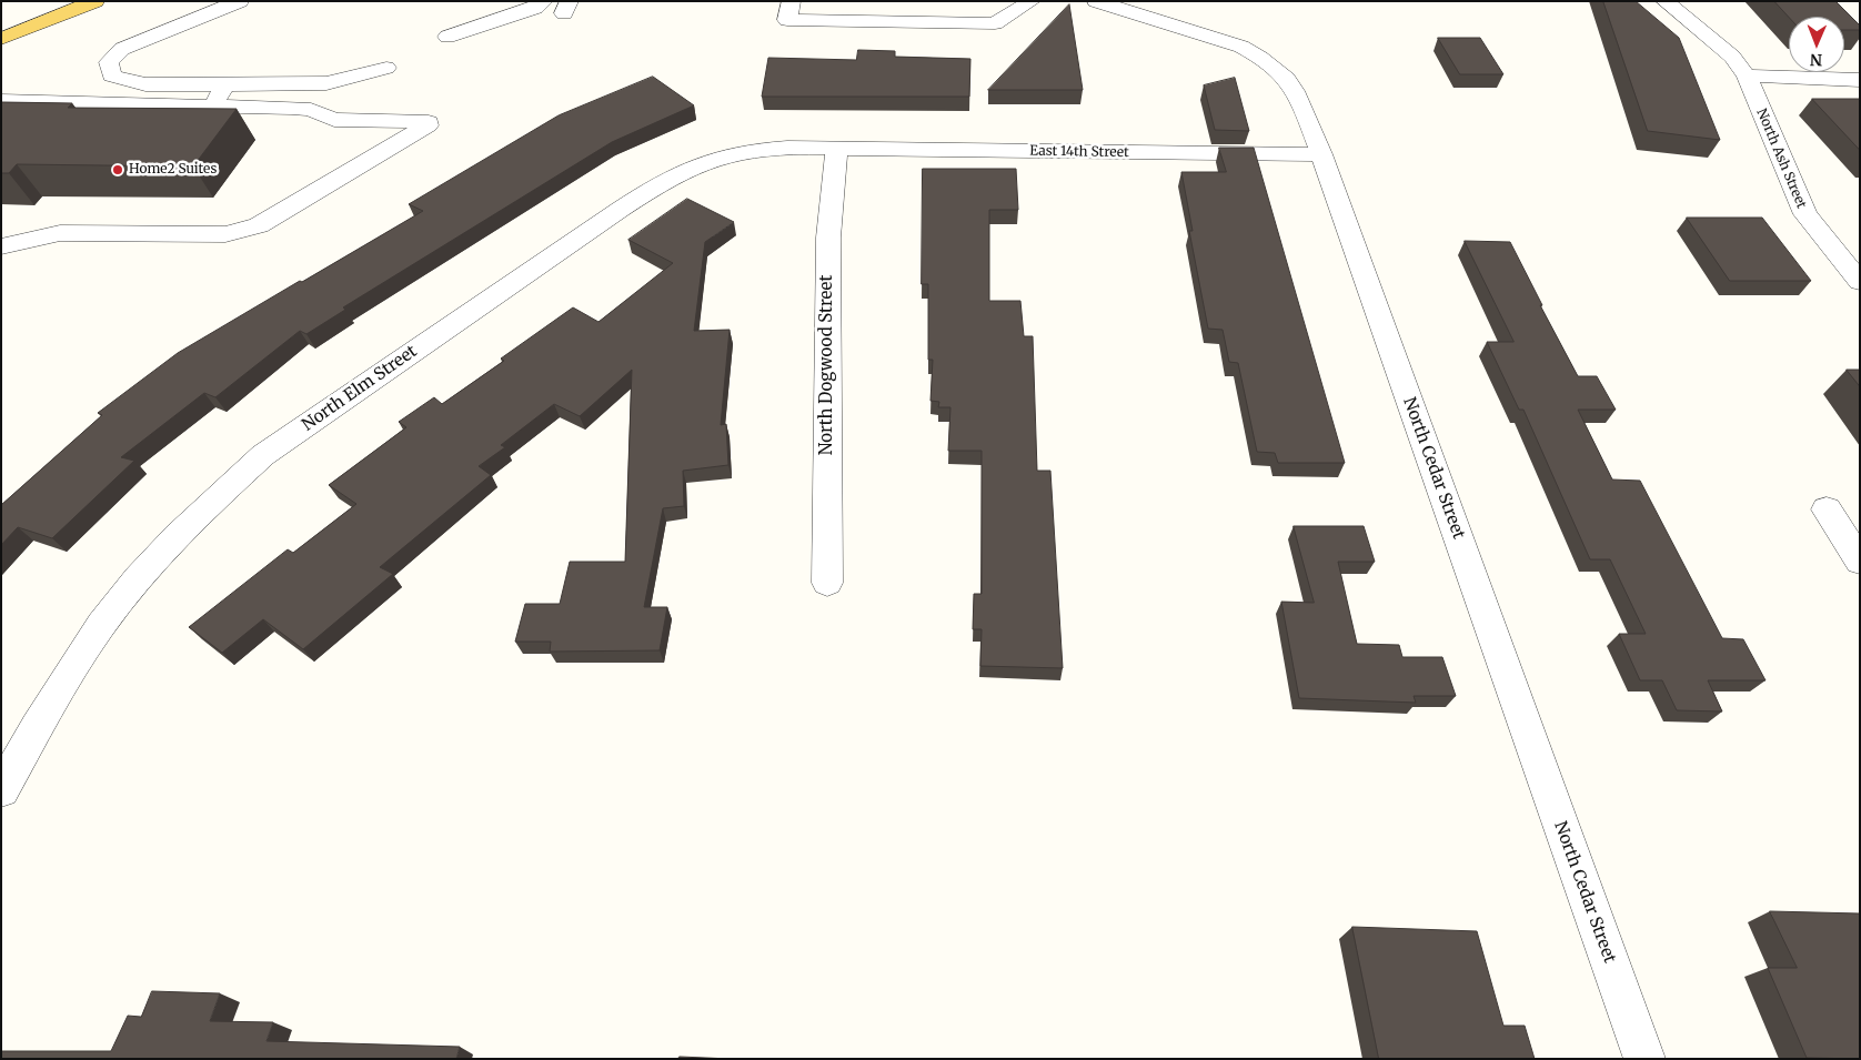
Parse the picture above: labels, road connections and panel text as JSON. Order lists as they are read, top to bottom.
{
  "streets": {
    "street": [
      "East 14th Street",
      "North Ash Street",
      "North Dogwood Street",
      "North Elm Street",
      "North Cedar Street"
    ]
  },
  "crossings": [
    ["East 14th Street", "North Dogwood Street"],
    ["East 14th Street", "North Elm Street"],
    ["East 14th Street", "North Cedar Street"],
    ["North Dogwood Street", "North Elm Street"]
  ],
  "places": ["Home2 Suites"],
  "north": "bottom"
}
